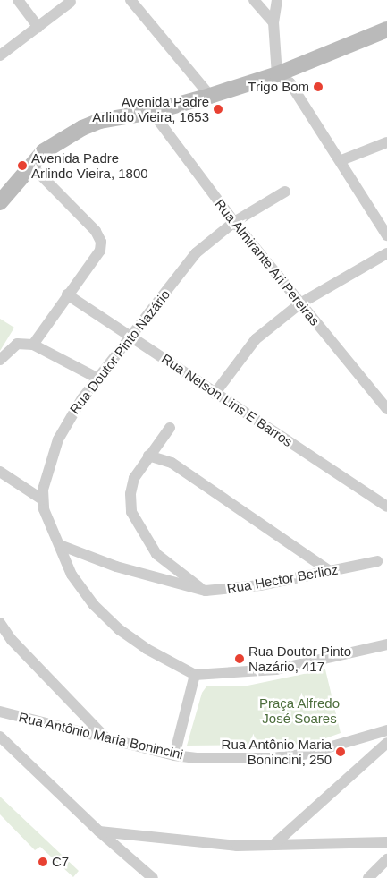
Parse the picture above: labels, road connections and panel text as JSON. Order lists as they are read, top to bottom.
{
  "streets": {
    "street": [
      "Rua Almirante Ari Pereiras",
      "Rua Doutor Pinto Nazário",
      "Rua Nelson Lins E Barros",
      "Rua Hector Berlioz",
      "Rua Antônio Maria Bonincini"
    ]
  },
  "crossings": [
    ["Rua Almirante Ari Pereiras", "Rua Doutor Pinto Nazário"],
    ["Rua Doutor Pinto Nazário", "Rua Nelson Lins E Barros"]
  ],
  "parks": ["Praça Alfredo José Soares"],
  "places": [
    "Trigo Bom",
    "Avenida Padre Arlindo Vieira, 1653",
    "Avenida Padre Arlindo Vieira, 1800",
    "Rua Doutor Pinto Nazário, 417",
    "Rua Antônio Maria Bonincini, 250",
    "C7"
  ]
}
